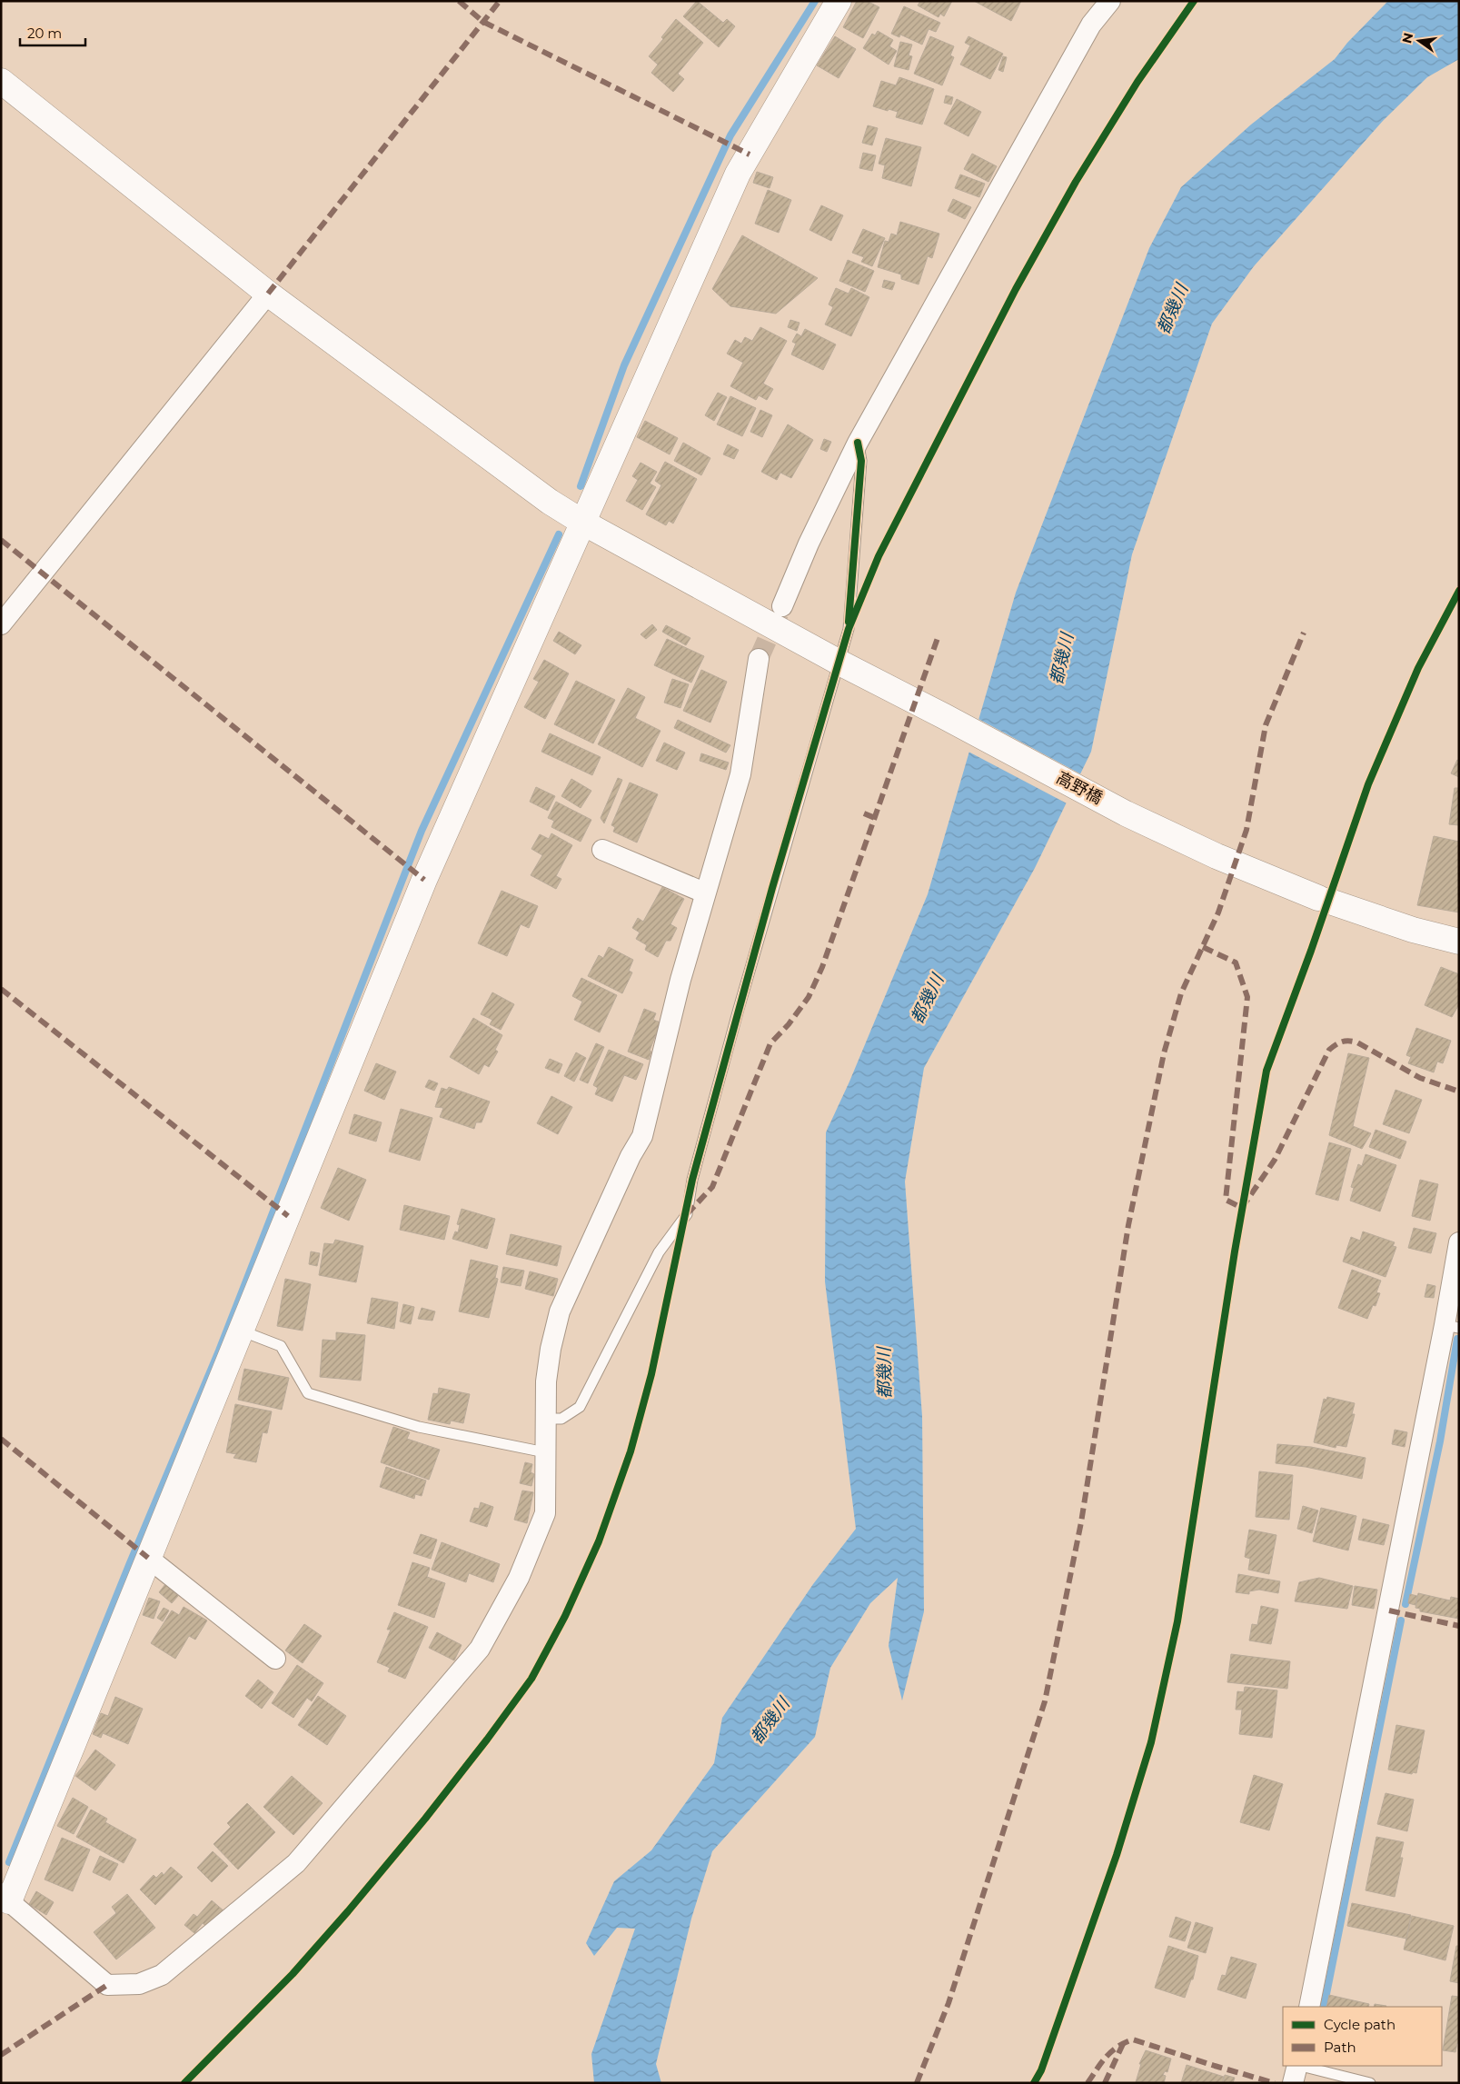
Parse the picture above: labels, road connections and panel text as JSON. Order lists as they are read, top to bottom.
{
  "streets": {
    "street": ["高野橋"]
  },
  "water": ["都幾川"],
  "legend": ["Cycle path", "Path"],
  "scale_bar": "20 m",
  "north": "left"
}
